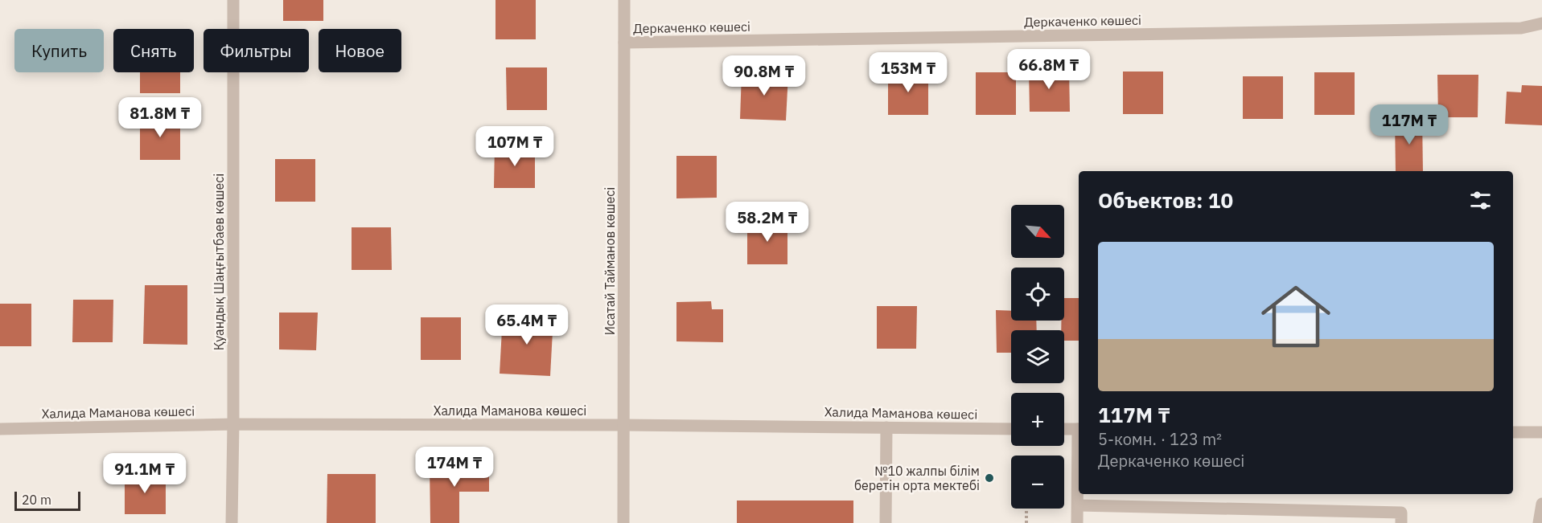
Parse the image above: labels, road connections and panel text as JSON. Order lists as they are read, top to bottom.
{
  "streets": {
    "street": [
      "Деркаченко көшесі",
      "Исатай Тайманов көшесі",
      "Қуандық Шаңғытбаев көшесі",
      "Халида Маманова көшесі"
    ]
  },
  "crossings": [
    ["Деркаченко көшесі", "Исатай Тайманов көшесі"],
    ["Исатай Тайманов көшесі", "Халида Маманова көшесі"],
    ["Қуандық Шаңғытбаев көшесі", "Халида Маманова көшесі"]
  ],
  "places": ["№10 жалпы білім беретін орта мектебі"],
  "scale_bar": "20 m",
  "north": "bottom right",
  "page": {
    "chip": [
      "Купить",
      "Снять",
      "Фильтры",
      "Новое"
    ],
    "price": [
      "66.8M ₸",
      "153M ₸",
      "90.8M ₸",
      "81.8M ₸",
      "117M ₸",
      "107M ₸",
      "58.2M ₸",
      "65.4M ₸",
      "174M ₸",
      "91.1M ₸"
    ],
    "heading": "Объектов: 10",
    "map_buttons": ["+", "−"],
    "list": [
      {
        "name": "117M ₸",
        "note": "5-комн. · 123 m² · Деркаченко көшесі"
      }
    ],
    "scale": "20 m"
  }
}
